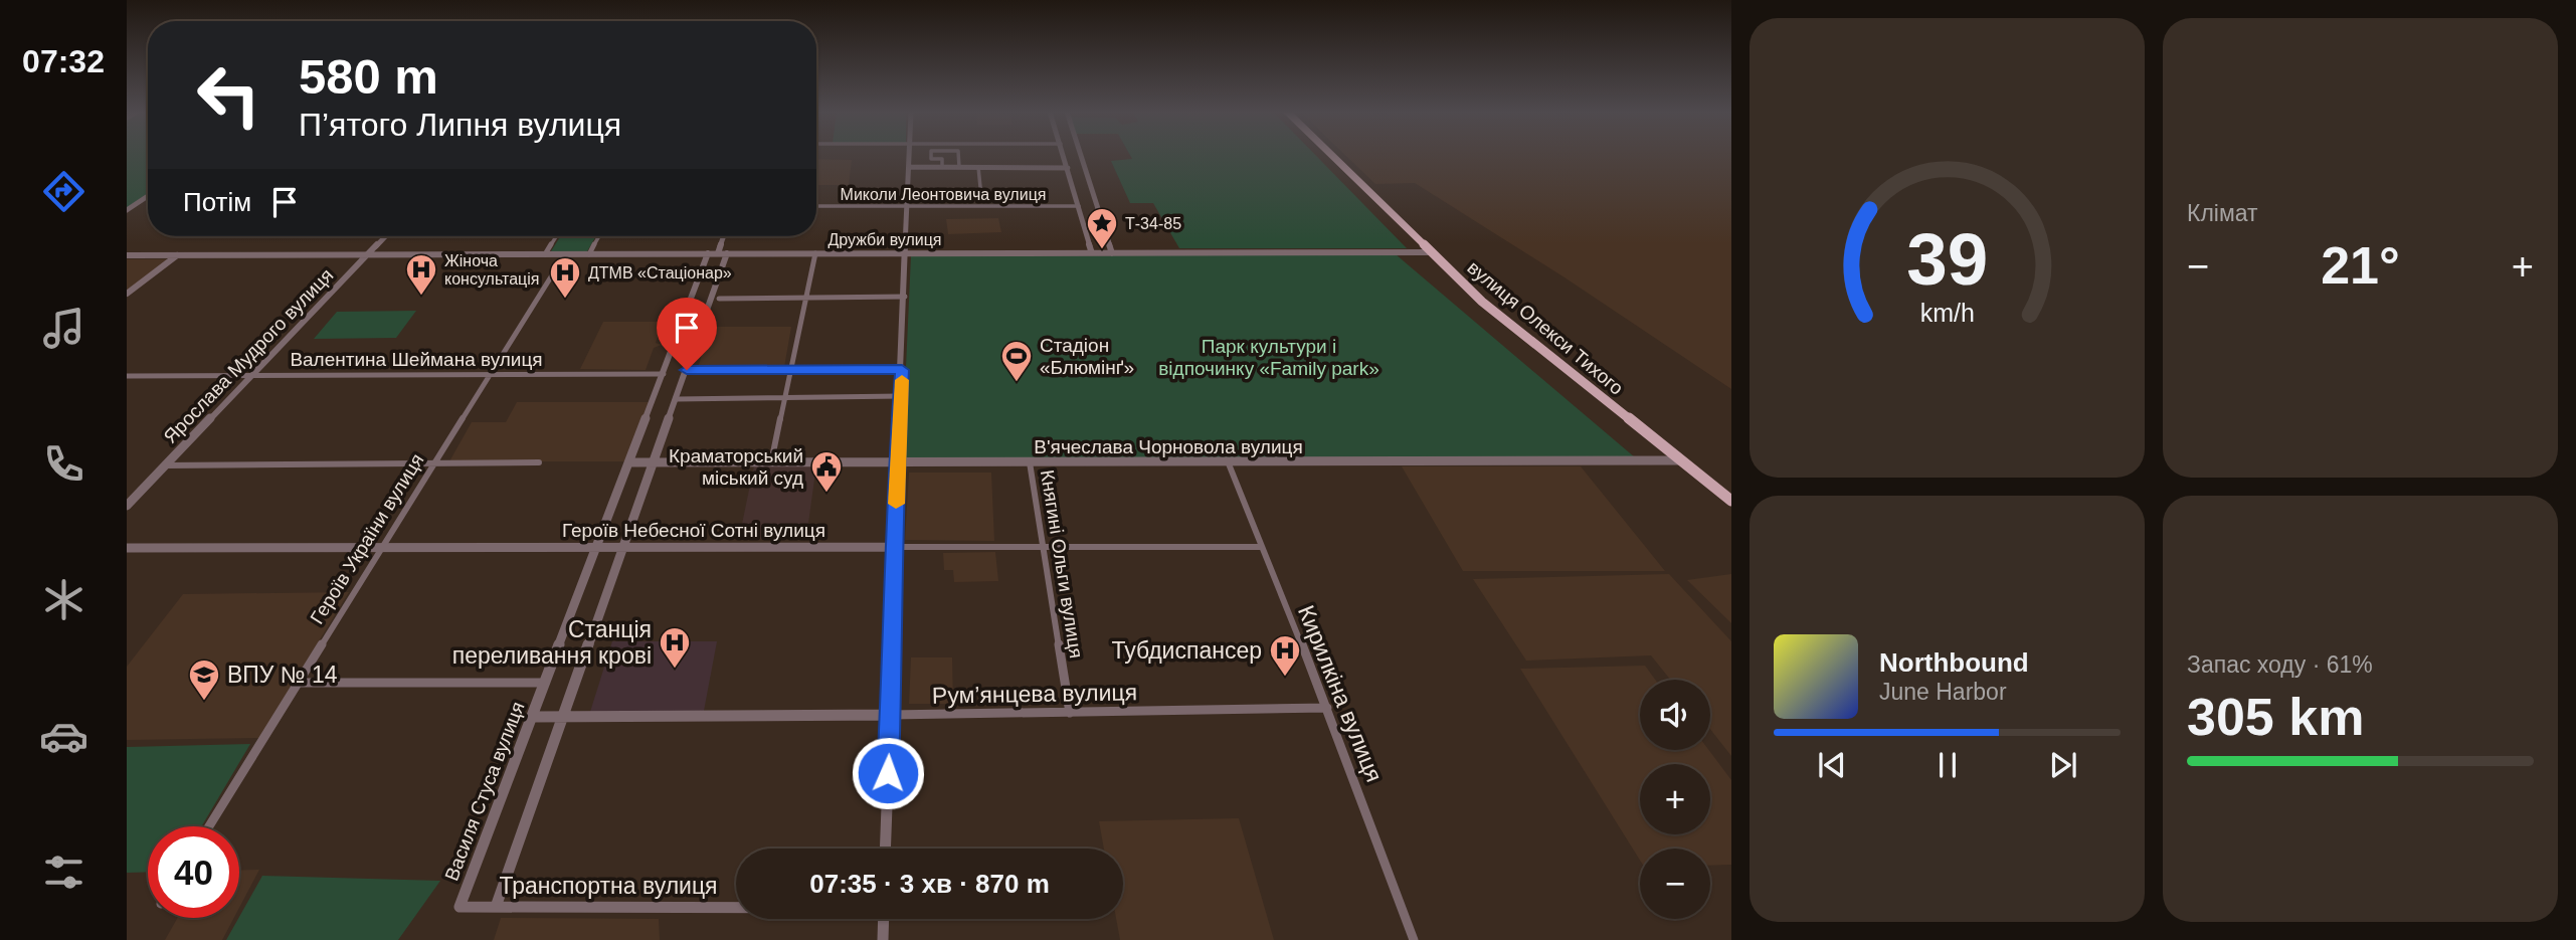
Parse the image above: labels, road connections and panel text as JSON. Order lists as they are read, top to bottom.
{
  "streets": {
    "main road": ["вулиця Олекси Тихого"],
    "street": [
      "Миколи Леонтовича вулиця",
      "Дружби вулиця",
      "Ярослава Мудрого вулиця",
      "Валентина Шеймана вулиця",
      "В'ячеслава Чорновола вулиця",
      "Героїв Небесної Сотні вулиця",
      "Героїв України вулиця",
      "Княгині Ольги вулиця",
      "Рум’янцева вулиця",
      "Кирилкіна вулиця",
      "Василя Стуса вулиця",
      "Транспортна вулиця"
    ]
  },
  "crossings": [
    ["Дружби вулиця", "вулиця Олекси Тихого"],
    ["Дружби вулиця", "Ярослава Мудрого вулиця"],
    ["Дружби вулиця", "Героїв України вулиця"],
    ["Дружби вулиця", "Василя Стуса вулиця"],
    ["вулиця Олекси Тихого", "В'ячеслава Чорновола вулиця"],
    ["Ярослава Мудрого вулиця", "Валентина Шеймана вулиця"],
    ["Валентина Шеймана вулиця", "Героїв України вулиця"],
    ["Валентина Шеймана вулиця", "Василя Стуса вулиця"],
    ["В'ячеслава Чорновола вулиця", "Княгині Ольги вулиця"],
    ["В'ячеслава Чорновола вулиця", "Кирилкіна вулиця"],
    ["В'ячеслава Чорновола вулиця", "Василя Стуса вулиця"],
    ["Героїв Небесної Сотні вулиця", "Героїв України вулиця"],
    ["Героїв Небесної Сотні вулиця", "Княгині Ольги вулиця"],
    ["Героїв Небесної Сотні вулиця", "Кирилкіна вулиця"],
    ["Героїв Небесної Сотні вулиця", "Василя Стуса вулиця"],
    ["Княгині Ольги вулиця", "Рум’янцева вулиця"],
    ["Рум’янцева вулиця", "Кирилкіна вулиця"],
    ["Рум’янцева вулиця", "Василя Стуса вулиця"],
    ["Василя Стуса вулиця", "Транспортна вулиця"]
  ],
  "parks": ["Парк культури і відпочинку «Family park»"],
  "places": {
    "place": ["Т-34-85"],
    "hospital": [
      "Жіноча консультація",
      "ДТМВ «Стаціонар»",
      "Станція переливання крові",
      "Тубдиспансер"
    ],
    "sports": ["Стадіон «Блюмінґ»"],
    "public building": ["Краматорський міський суд"],
    "school or university": ["ВПУ № 14"]
  },
  "page": {
    "tabs": "07:32",
    "tile": [
      "Клімат",
      ["Запас ходу · 61%", "305 km"]
    ],
    "turn": ["580 m", "П’ятого Липня вулиця"],
    "then": "Потім",
    "heat": ["−", "21°", "+"],
    "song": ["Northbound", "June Harbor"],
    "map_buttons": ["+", "−"],
    "limit": "40",
    "trip": "07:35 · 3 хв · 870 m",
    "gauge": ["39", "km/h"]
  }
}
